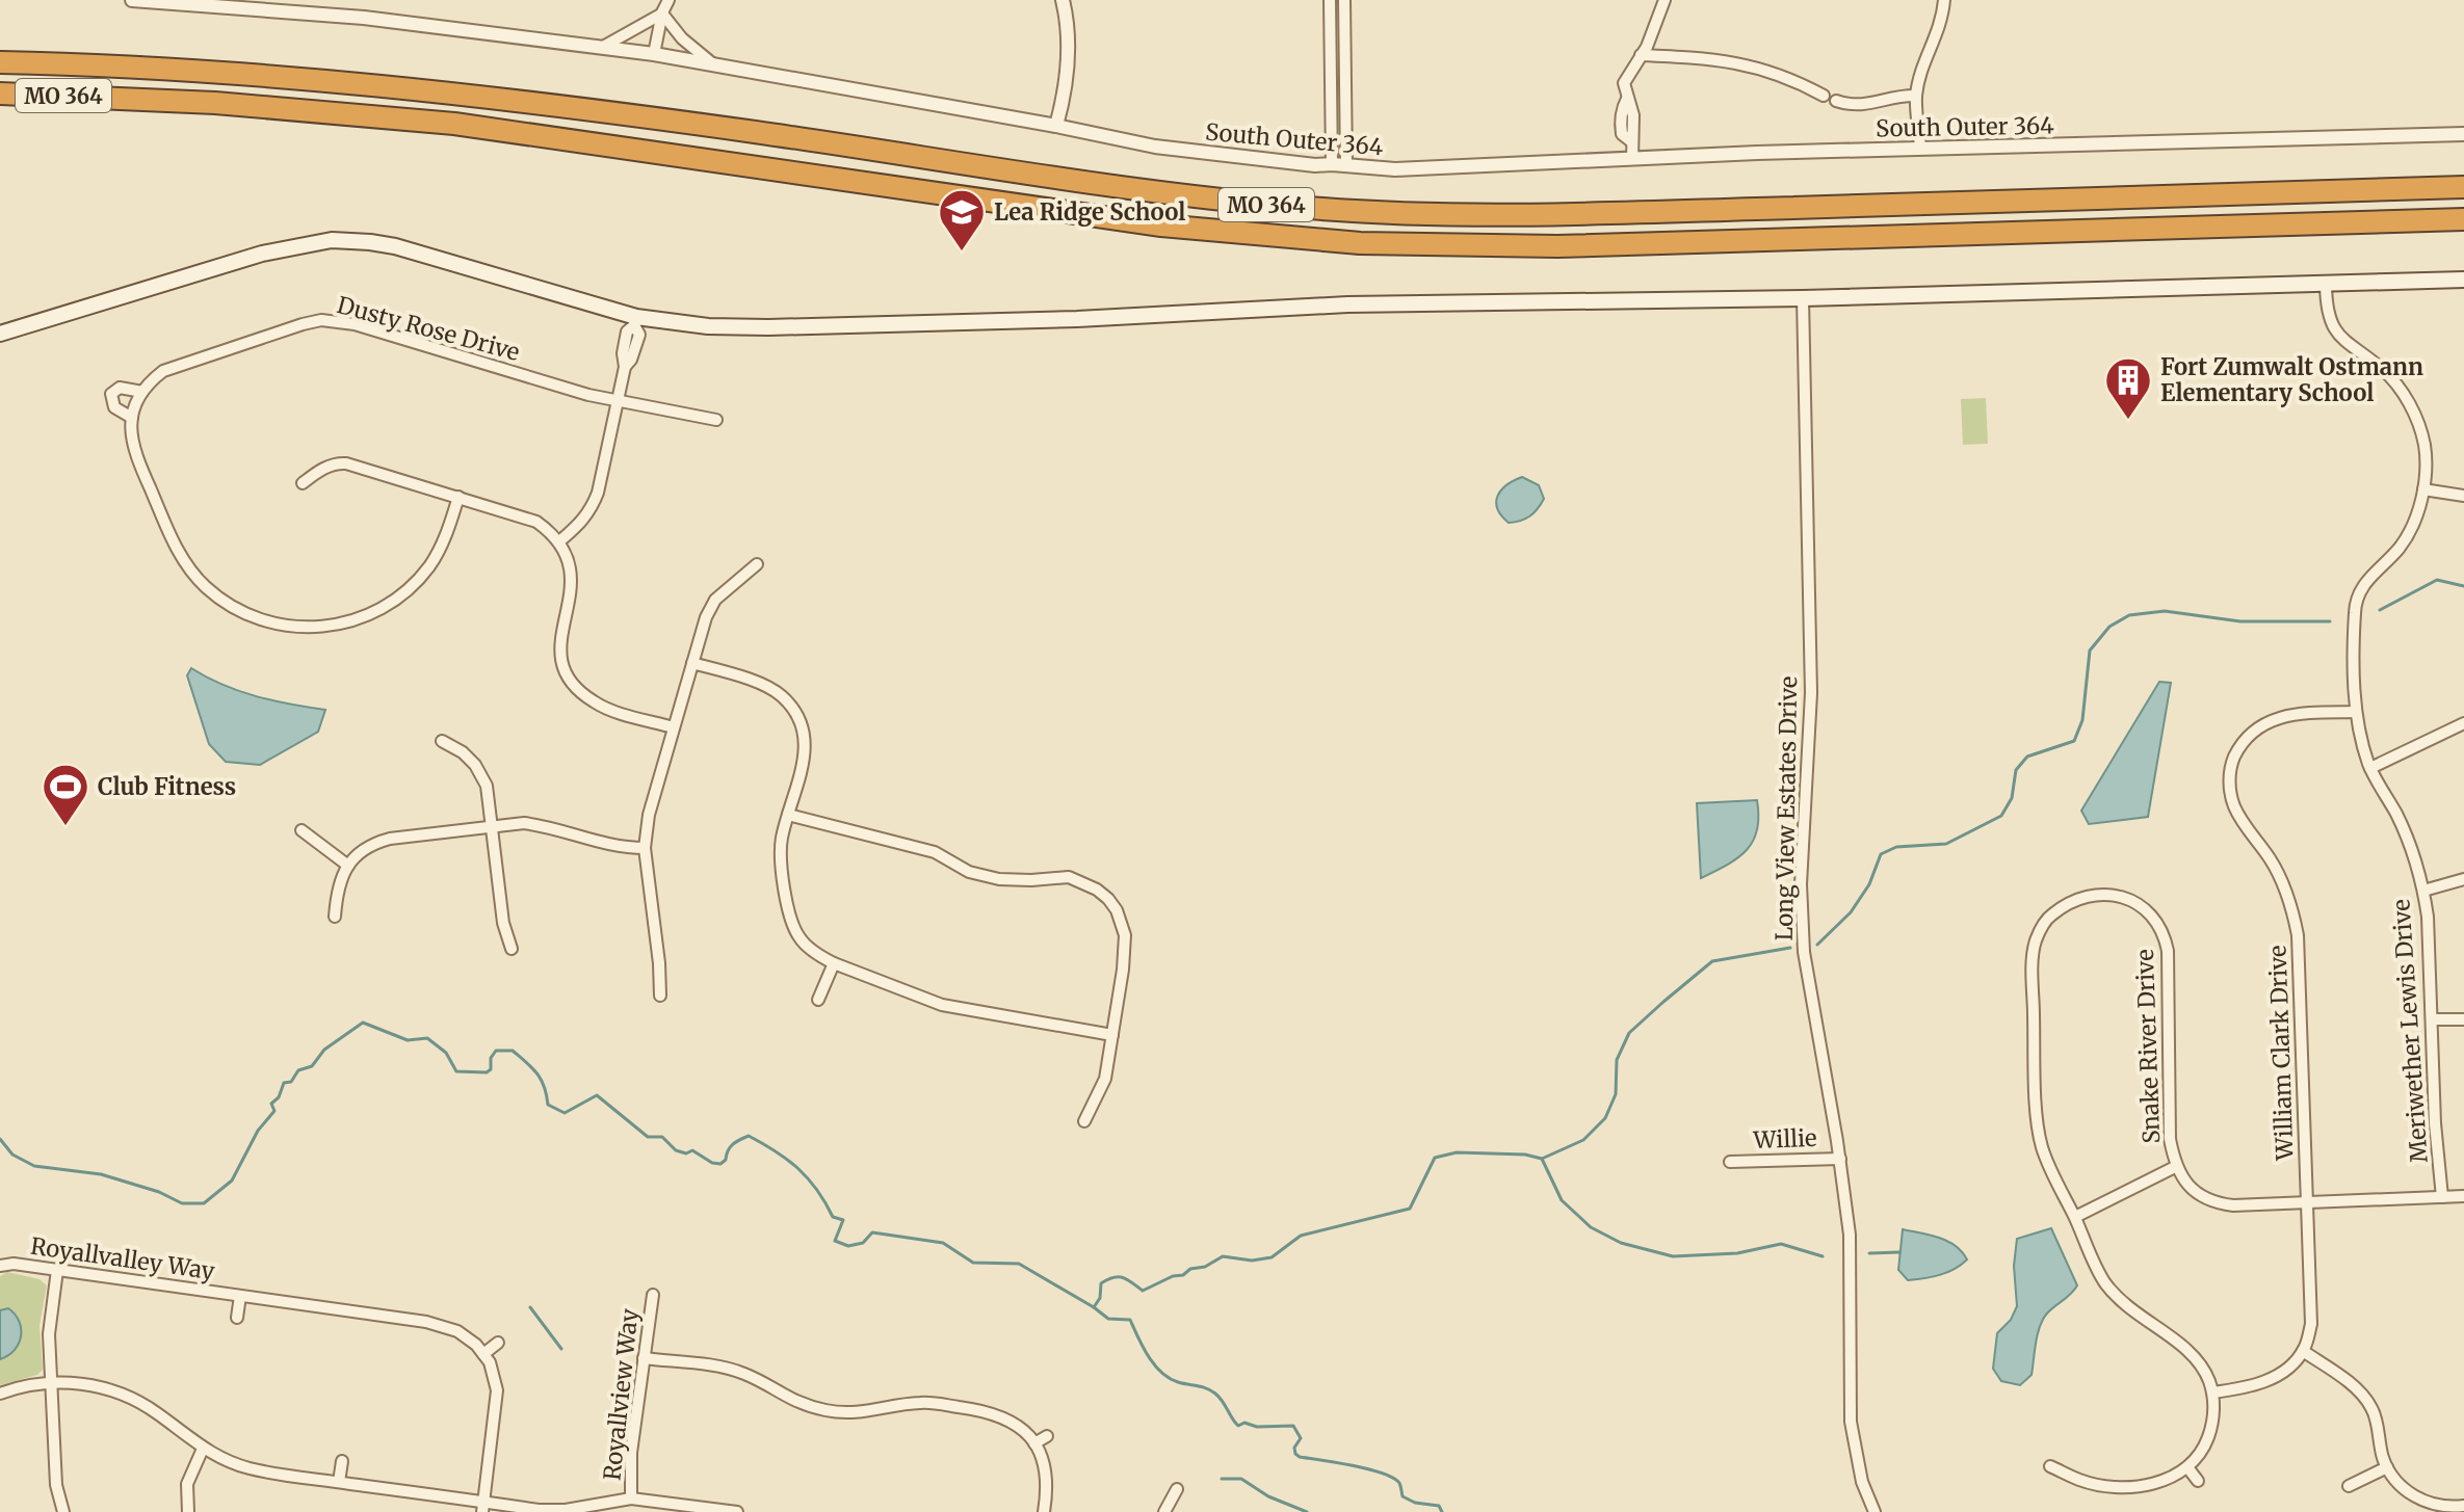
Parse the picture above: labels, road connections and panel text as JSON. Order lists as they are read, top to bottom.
{
  "streets": {
    "highway": ["MO 364"],
    "street": [
      "South Outer 364",
      "Dusty Rose Drive",
      "Long View Estates Drive",
      "Meriwether Lewis Drive",
      "Snake River Drive",
      "William Clark Drive",
      "Willie",
      "Royallvalley Way",
      "Royallview Way"
    ]
  },
  "crossings": [
    ["Long View Estates Drive", "Willie"],
    ["Meriwether Lewis Drive", "Snake River Drive"],
    ["Meriwether Lewis Drive", "William Clark Drive"],
    ["Snake River Drive", "William Clark Drive"]
  ],
  "places": {
    "school or university": ["Lea Ridge School"],
    "building": ["Fort Zumwalt Ostmann Elementary School"],
    "sports": ["Club Fitness"]
  }
}
